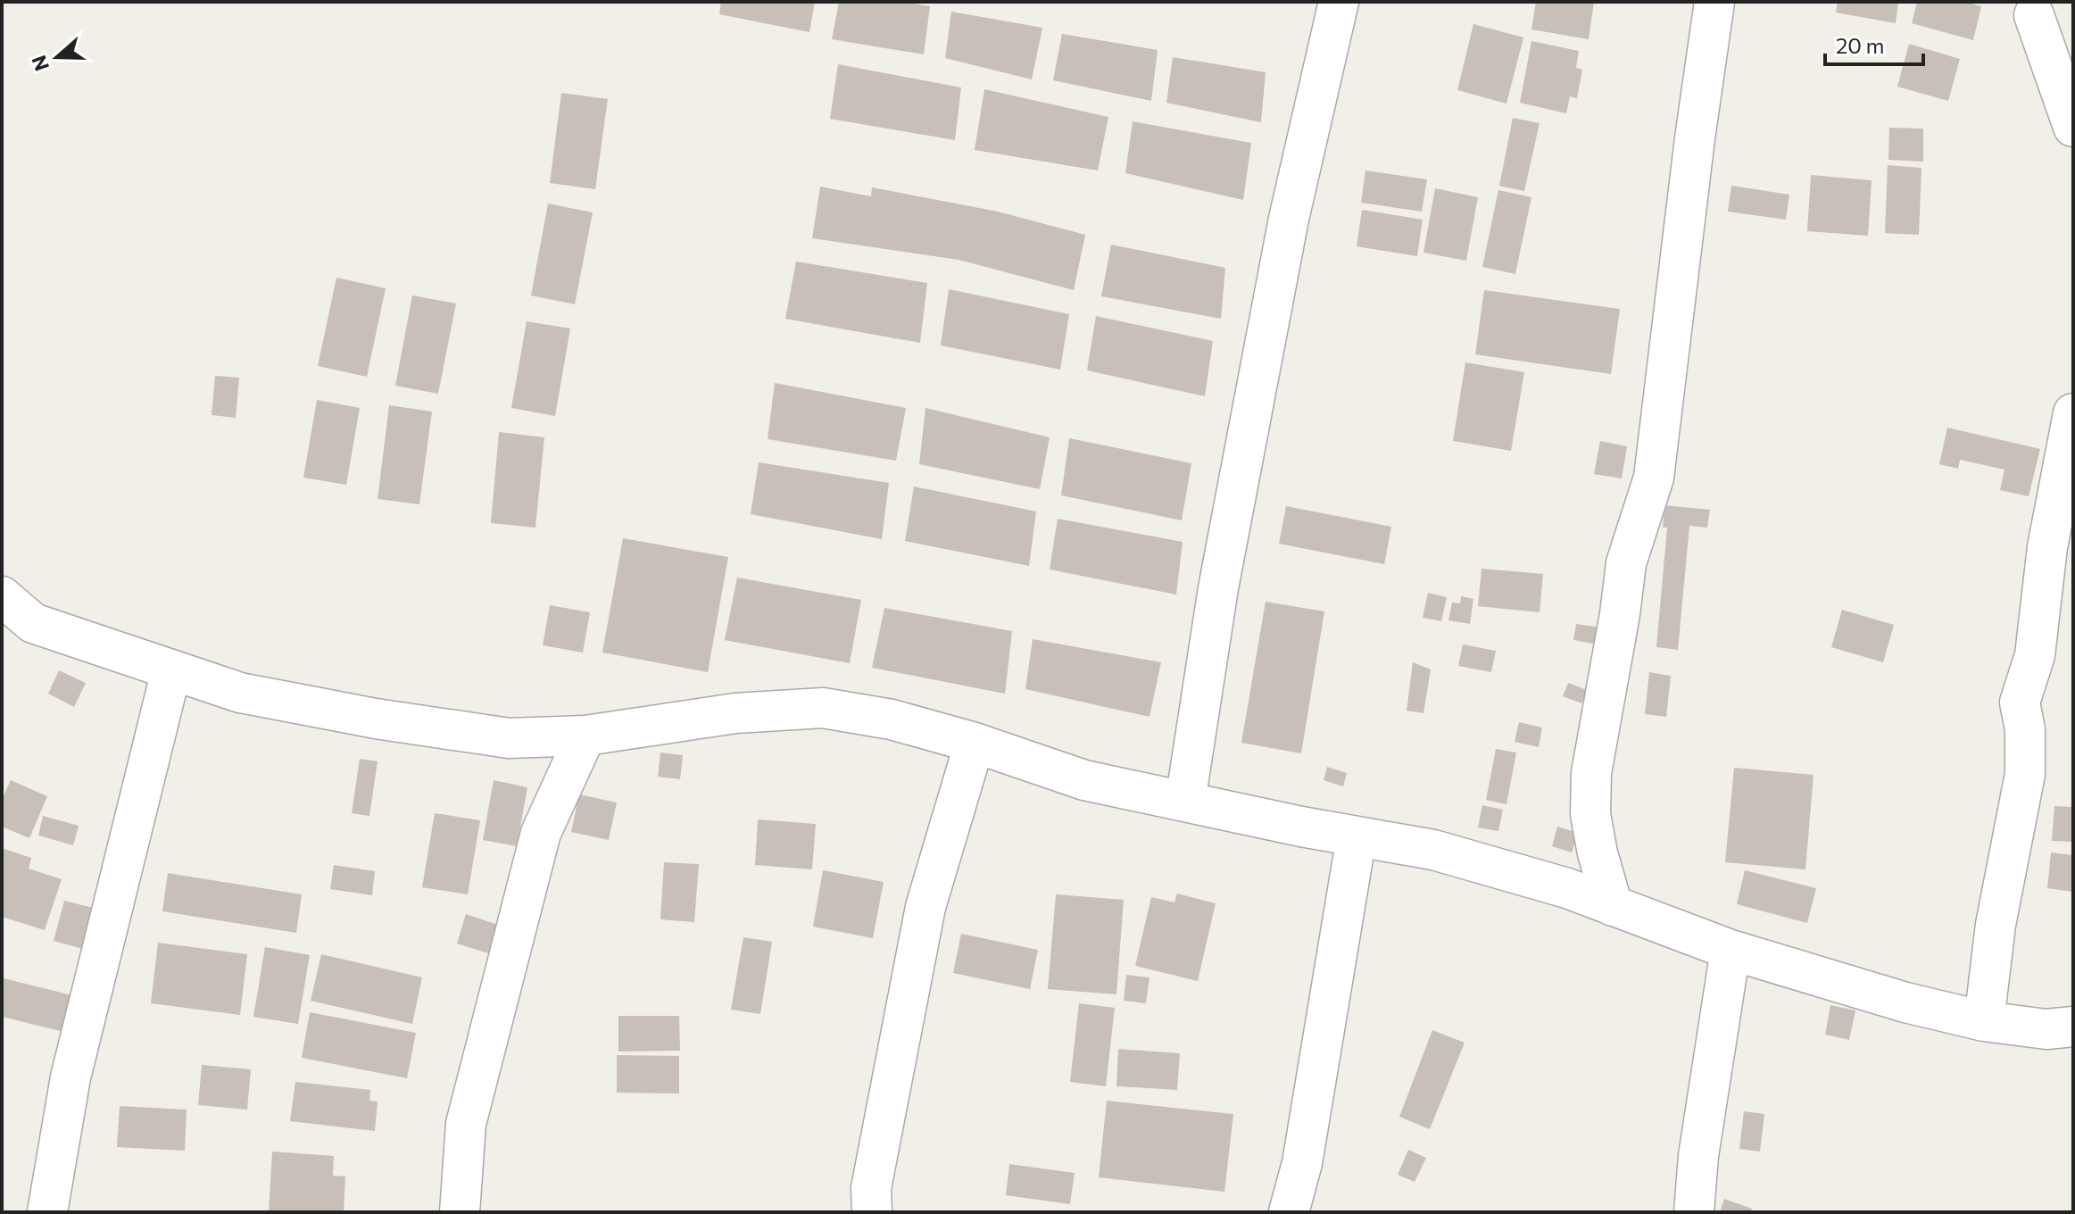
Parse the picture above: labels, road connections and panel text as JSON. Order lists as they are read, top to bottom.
{
  "scale_bar": "20 m",
  "north": "left"
}
